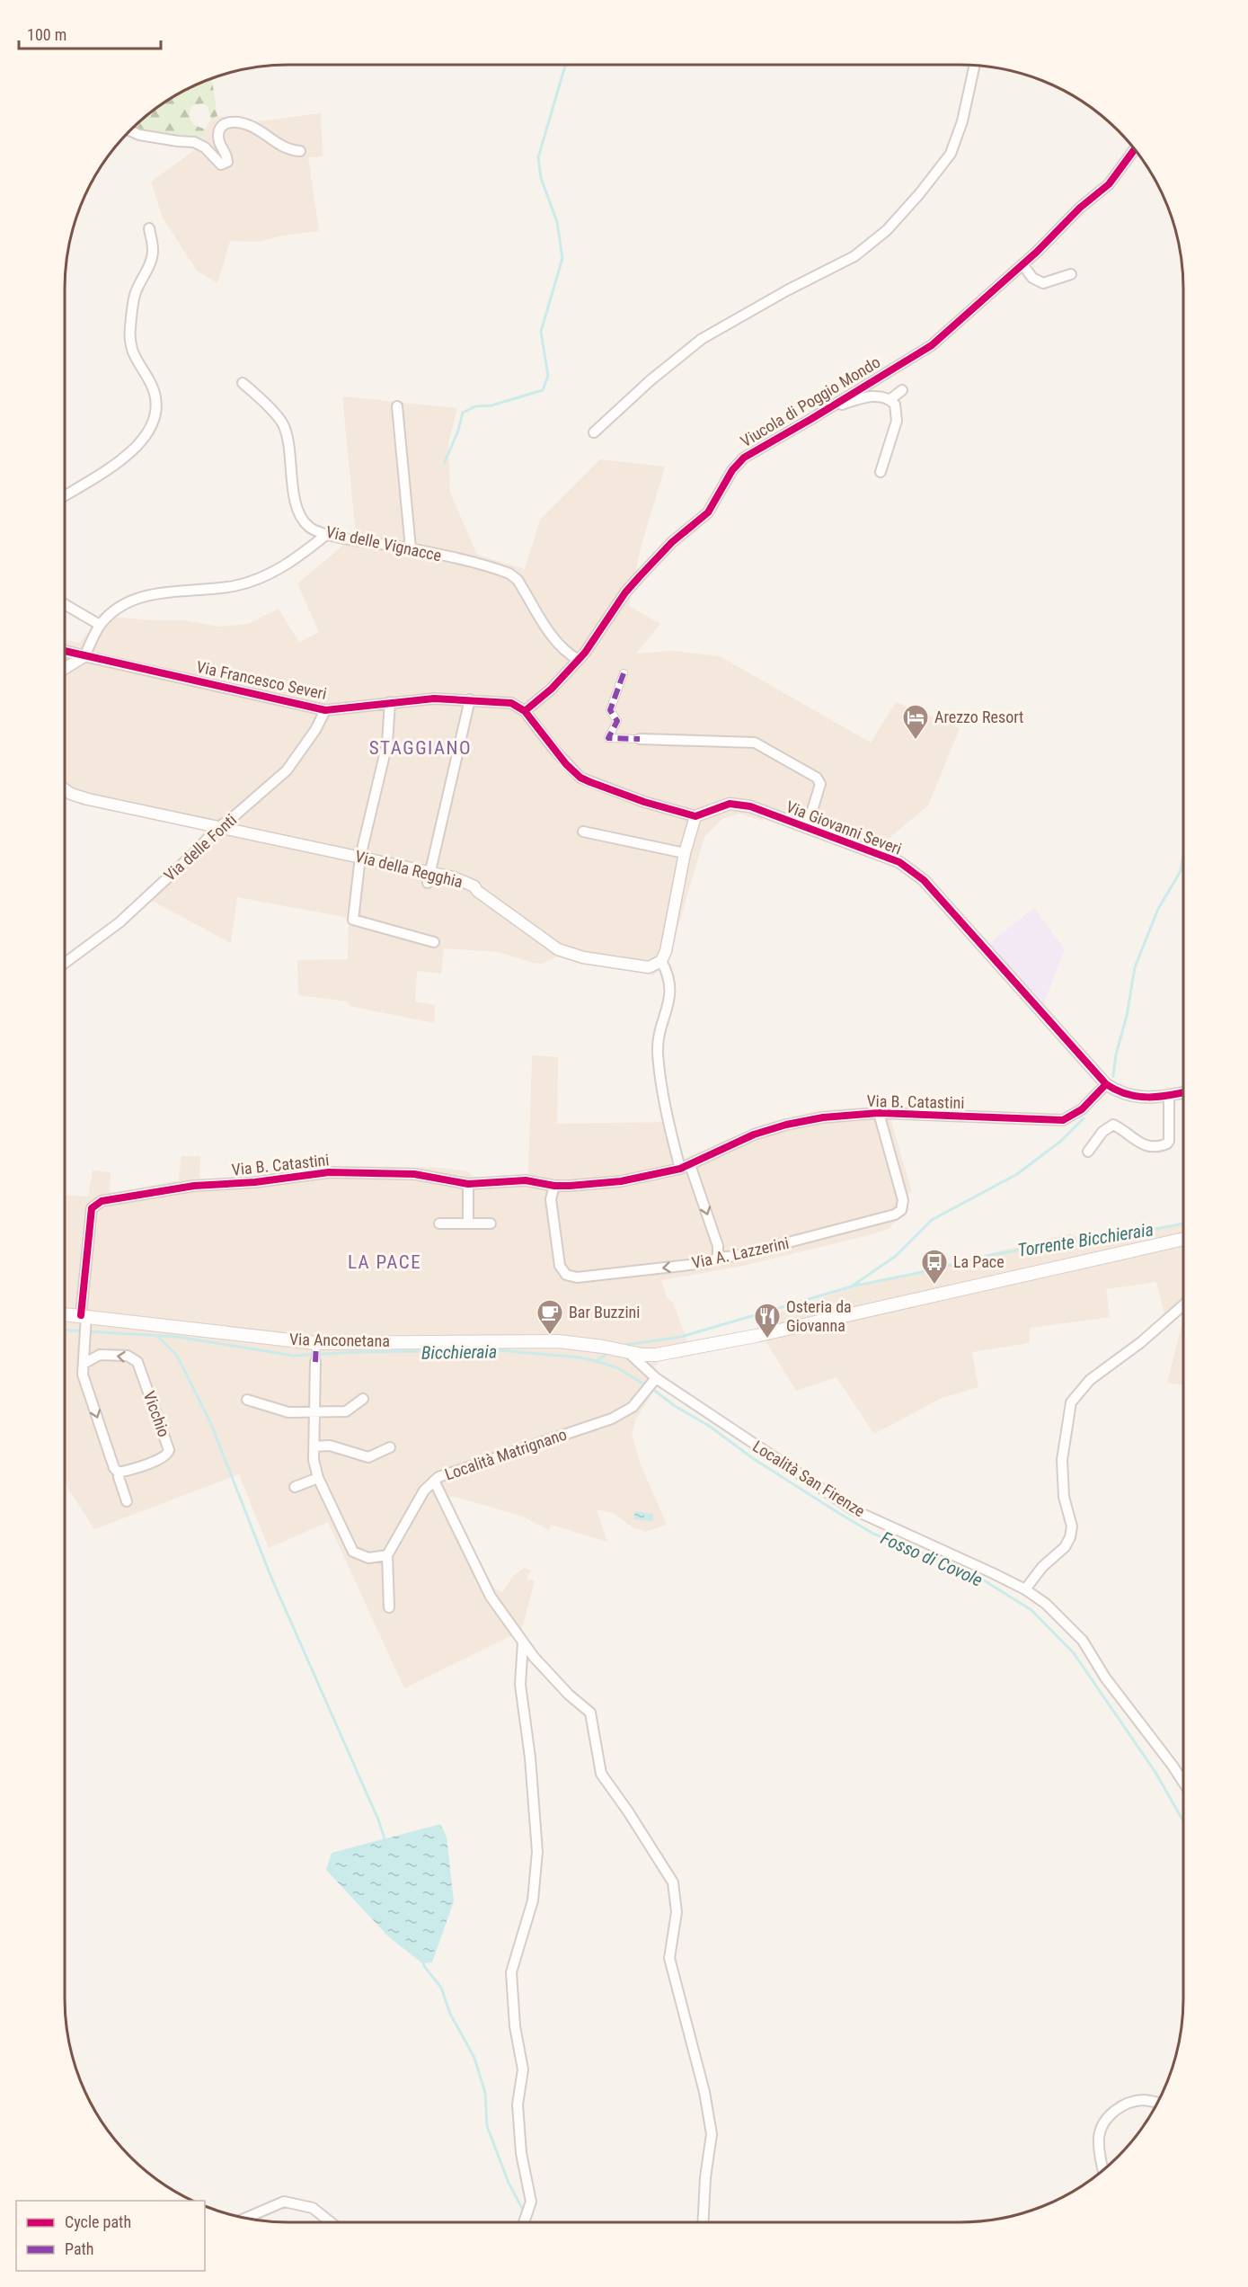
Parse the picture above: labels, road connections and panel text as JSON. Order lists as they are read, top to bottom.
{
  "streets": {
    "main road": ["Via Anconetana"],
    "street": [
      "Viucola di Poggio Mondo",
      "Via delle Vignacce",
      "Via Francesco Severi",
      "Via Giovanni Severi",
      "Via delle Fonti",
      "Via della Regghia",
      "Via B. Catastini",
      "Via A. Lazzerini",
      "Vicchio",
      "Località Matrignano",
      "Località San Firenze"
    ]
  },
  "crossings": [
    ["Viucola di Poggio Mondo", "Via delle Vignacce"],
    ["Viucola di Poggio Mondo", "Via Francesco Severi"],
    ["Via Francesco Severi", "Via delle Fonti"],
    ["Via Giovanni Severi", "Via B. Catastini"],
    ["Via delle Fonti", "Via della Regghia"],
    ["Via B. Catastini", "Via A. Lazzerini"],
    ["Via B. Catastini", "Via Anconetana"],
    ["Via Anconetana", "Località San Firenze"],
    ["Località Matrignano", "Località San Firenze"]
  ],
  "districts": ["STAGGIANO", "LA PACE"],
  "water": ["Torrente Bicchieraia", "Bicchieraia", "Fosso di Covole"],
  "places": {
    "hotel": ["Arezzo Resort"],
    "bus stop": ["La Pace"],
    "cafe": ["Bar Buzzini"],
    "restaurant": ["Osteria da Giovanna"]
  },
  "legend": ["Cycle path", "Path"],
  "scale_bar": "100 m"
}
